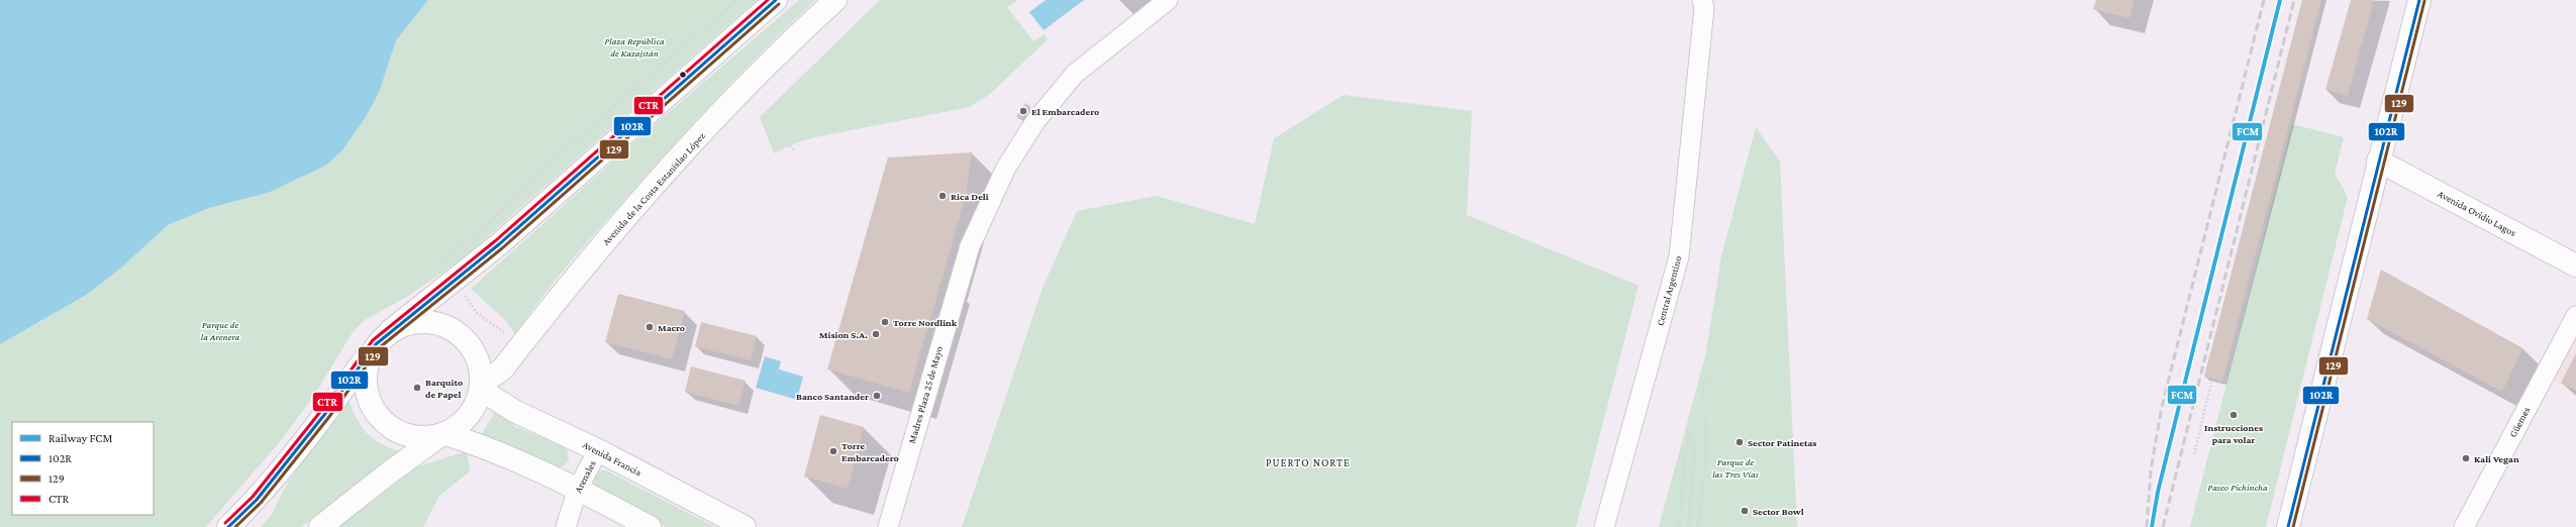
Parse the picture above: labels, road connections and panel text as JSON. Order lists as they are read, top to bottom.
{
  "streets": {
    "main road": ["Avenida de la Costa Estanislao López", "Avenida Ovidio Lagos", "Avenida Francia"],
    "street": [
      "Central Argentino",
      "Madres Plaza 25 de Mayo",
      "Güemes",
      "Arenales"
    ]
  },
  "crossings": [
    ["Avenida de la Costa Estanislao López", "Avenida Francia"],
    ["Avenida Francia", "Arenales"]
  ],
  "districts": ["PUERTO NORTE"],
  "parks": [
    "Plaza República de Kazajstán",
    "Parque de la Arenera",
    "Parque de las Tres Vías",
    "Paseo Pichincha"
  ],
  "places": [
    "El Embarcadero",
    "Rica Deli",
    "Torre Nordlink",
    "Macro",
    "Mision S.A.",
    "Barquito de Papel",
    "Banco Santander",
    "Instrucciones para volar",
    "Sector Patinetas",
    "Torre Embarcadero",
    "Kali Vegan",
    "Sector Bowl"
  ],
  "lines": [
    "rail line FCM",
    "transit line 102R",
    "transit line CTR",
    "transit line 129"
  ],
  "legend": [
    "Railway FCM",
    "102R",
    "129",
    "CTR"
  ]
}
